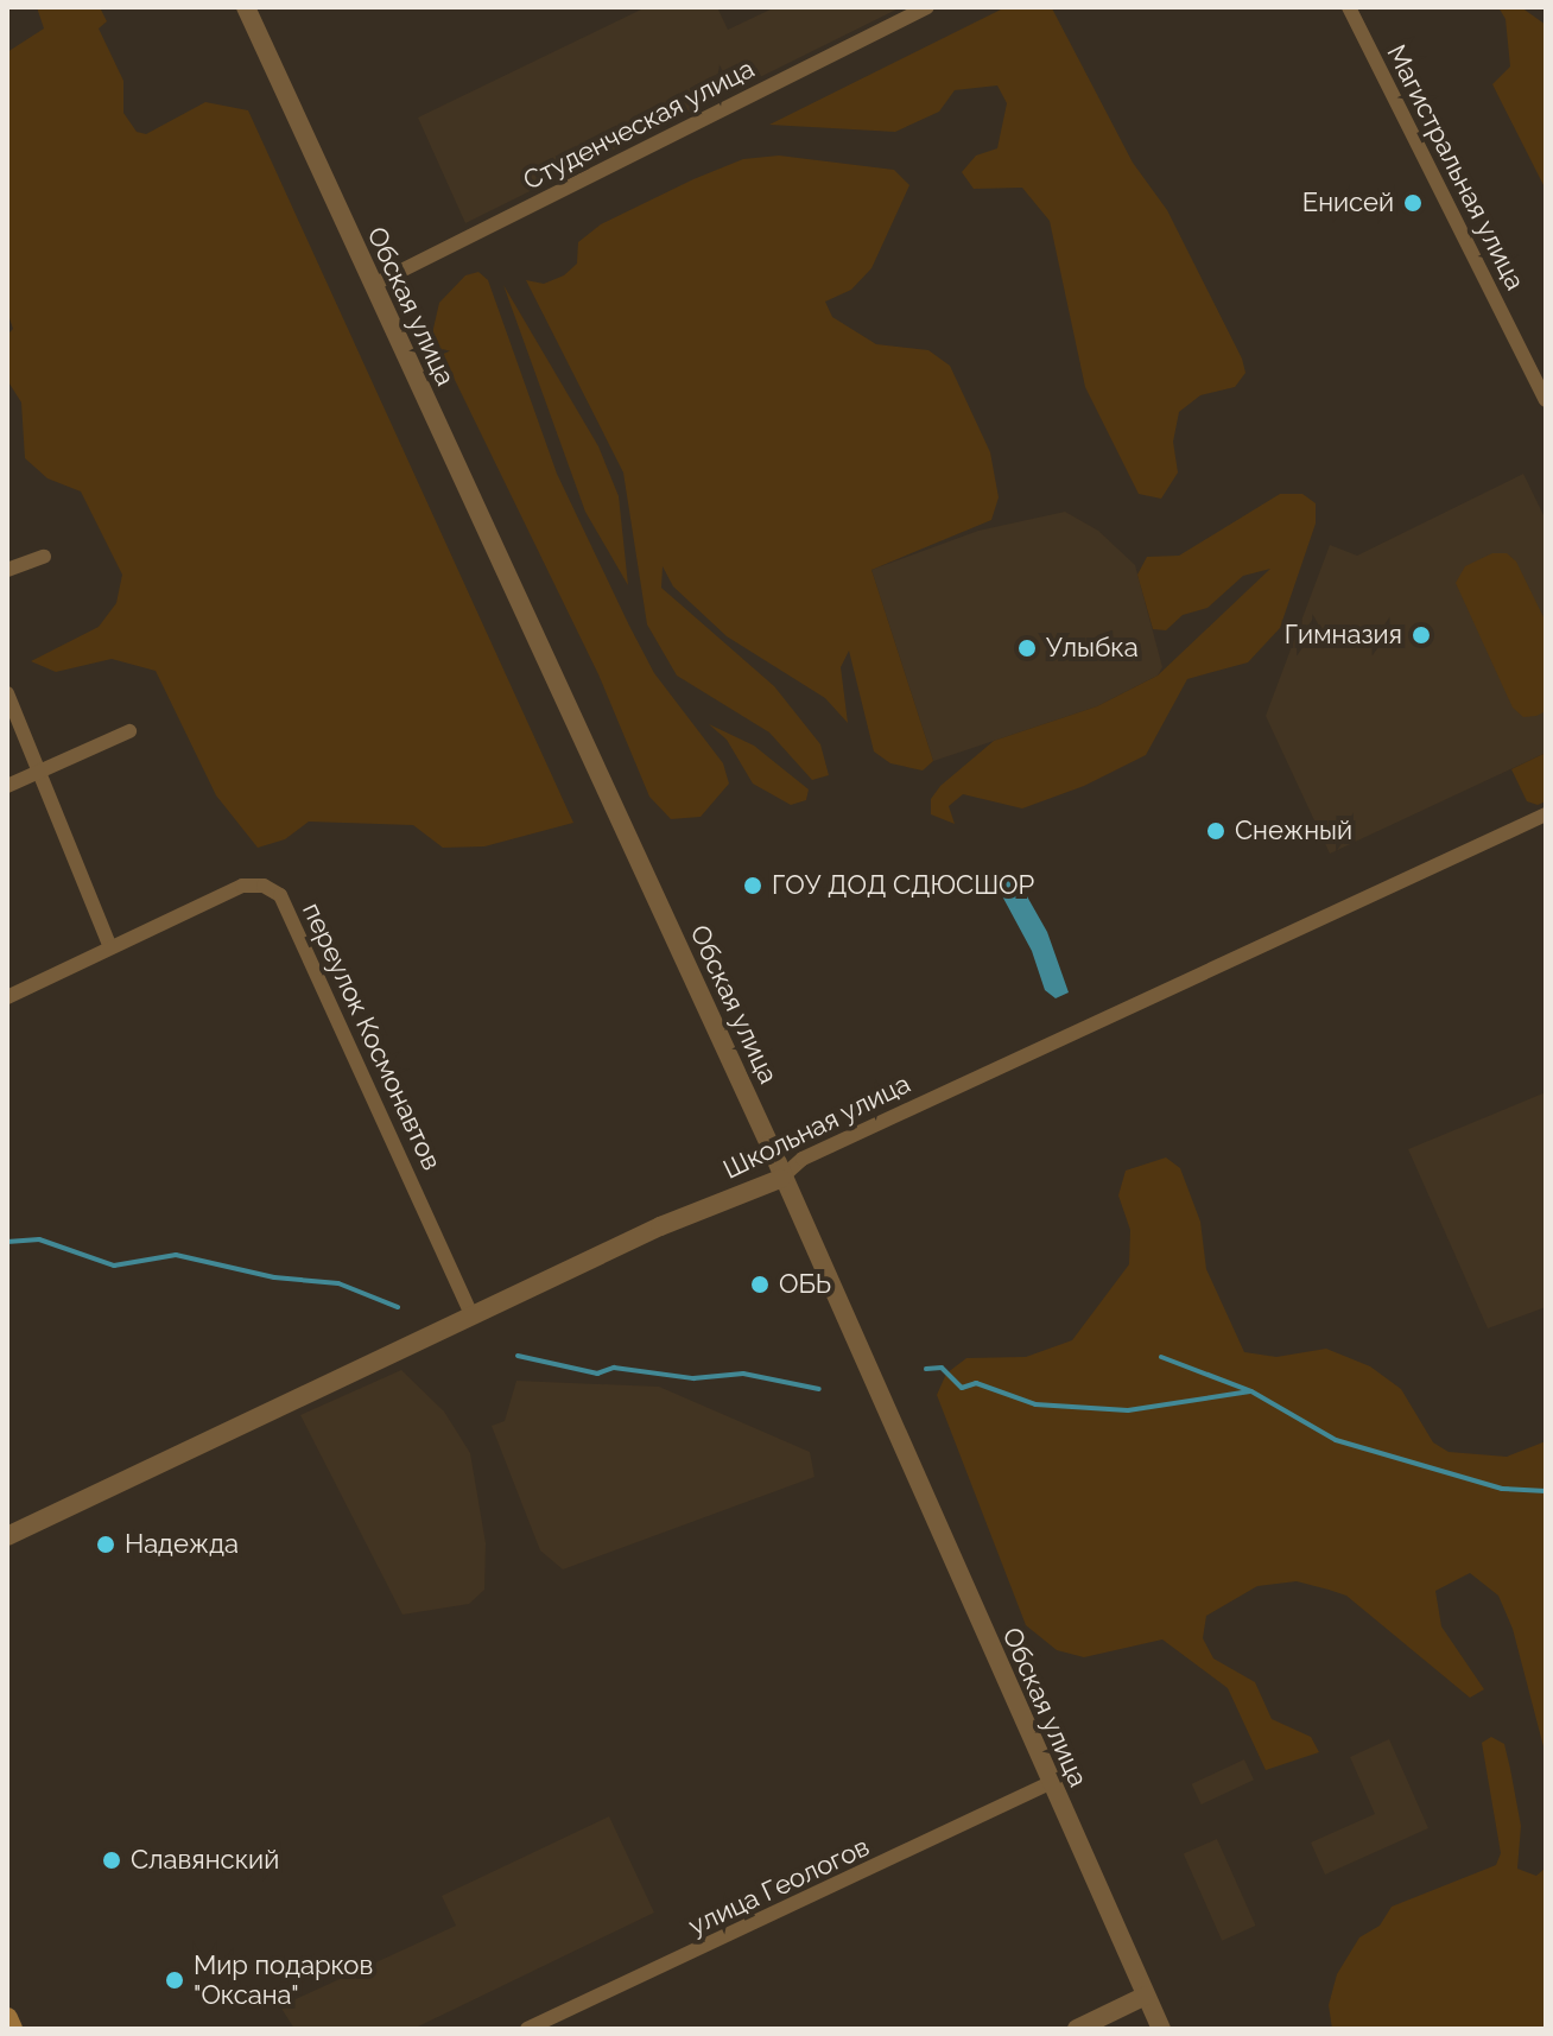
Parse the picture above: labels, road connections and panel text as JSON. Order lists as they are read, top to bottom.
{
  "streets": {
    "street": [
      "Студенческая улица",
      "Магистральная улица",
      "Обская улица",
      "переулок Космонавтов",
      "Школьная улица",
      "улица Геологов"
    ]
  },
  "crossings": [
    ["Студенческая улица", "Обская улица"],
    ["Обская улица", "Школьная улица"],
    ["Обская улица", "улица Геологов"],
    ["переулок Космонавтов", "Школьная улица"]
  ],
  "places": [
    "Енисей",
    "Гимназия",
    "Улыбка",
    "Снежный",
    "ГОУ ДОД СДЮСШОР",
    "ОБЬ",
    "Надежда",
    "Славянский",
    "Мир подарков \"Оксана\""
  ]
}
